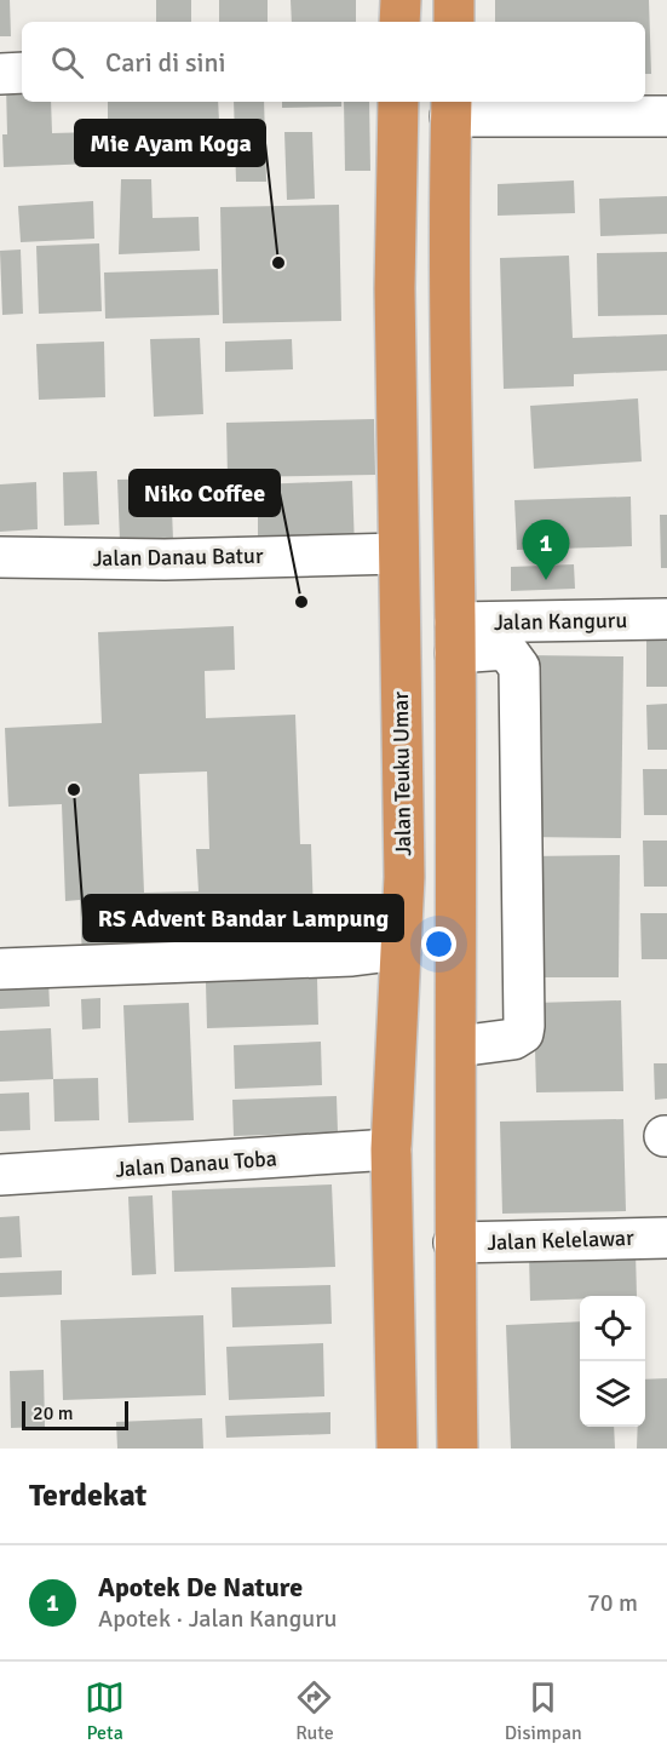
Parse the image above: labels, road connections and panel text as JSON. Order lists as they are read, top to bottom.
{
  "streets": {
    "highway": ["Jalan Teuku Umar"],
    "street": [
      "Jalan Danau Batur",
      "Jalan Kanguru",
      "Jalan Danau Toba",
      "Jalan Kelelawar"
    ]
  },
  "crossings": [
    ["Jalan Danau Batur", "Jalan Teuku Umar"],
    ["Jalan Teuku Umar", "Jalan Danau Toba"]
  ],
  "places": ["Mie Ayam Koga", "Niko Coffee", "RS Advent Bandar Lampung"],
  "scale_bar": "20 m",
  "page": {
    "search": "Cari di sini",
    "pins": "1",
    "scale": "20 m",
    "heading": "Terdekat",
    "list": [
      {
        "mark": "1",
        "name": "Apotek De Nature",
        "note": "Apotek · Jalan Kanguru",
        "value": "70 m"
      }
    ],
    "nav": ["Peta", "Rute", "Disimpan"]
  }
}
